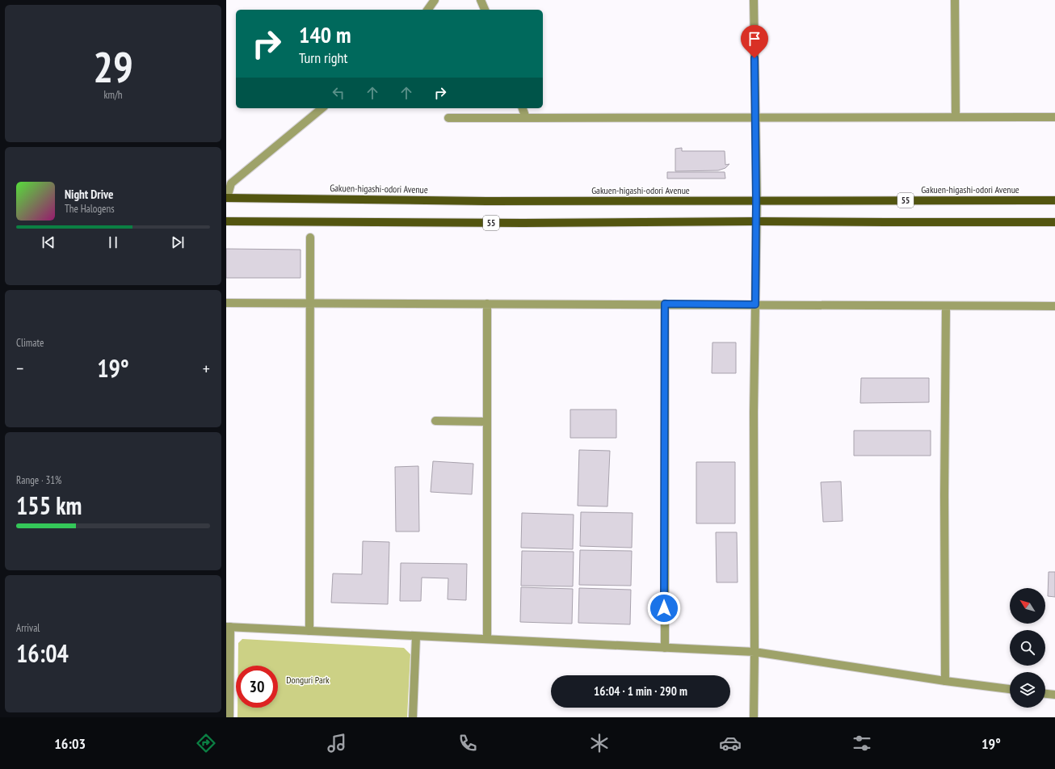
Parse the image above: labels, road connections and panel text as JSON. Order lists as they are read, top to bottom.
{
  "streets": {
    "main road": ["Gakuen-higashi-odori Avenue", "55"]
  },
  "parks": ["Donguri Park"],
  "north": "top left",
  "page": {
    "tile": [
      ["29", "km/h"],
      "Climate",
      ["Range · 31%", "155 km"],
      ["Arrival", "16:04"]
    ],
    "turn": ["140 m", "Turn right"],
    "song": ["Night Drive", "The Halogens"],
    "heat": ["−", "19°", "+"],
    "limit": "30",
    "trip": "16:04 · 1 min · 290 m",
    "tabs": ["16:03", "19°"]
  }
}
